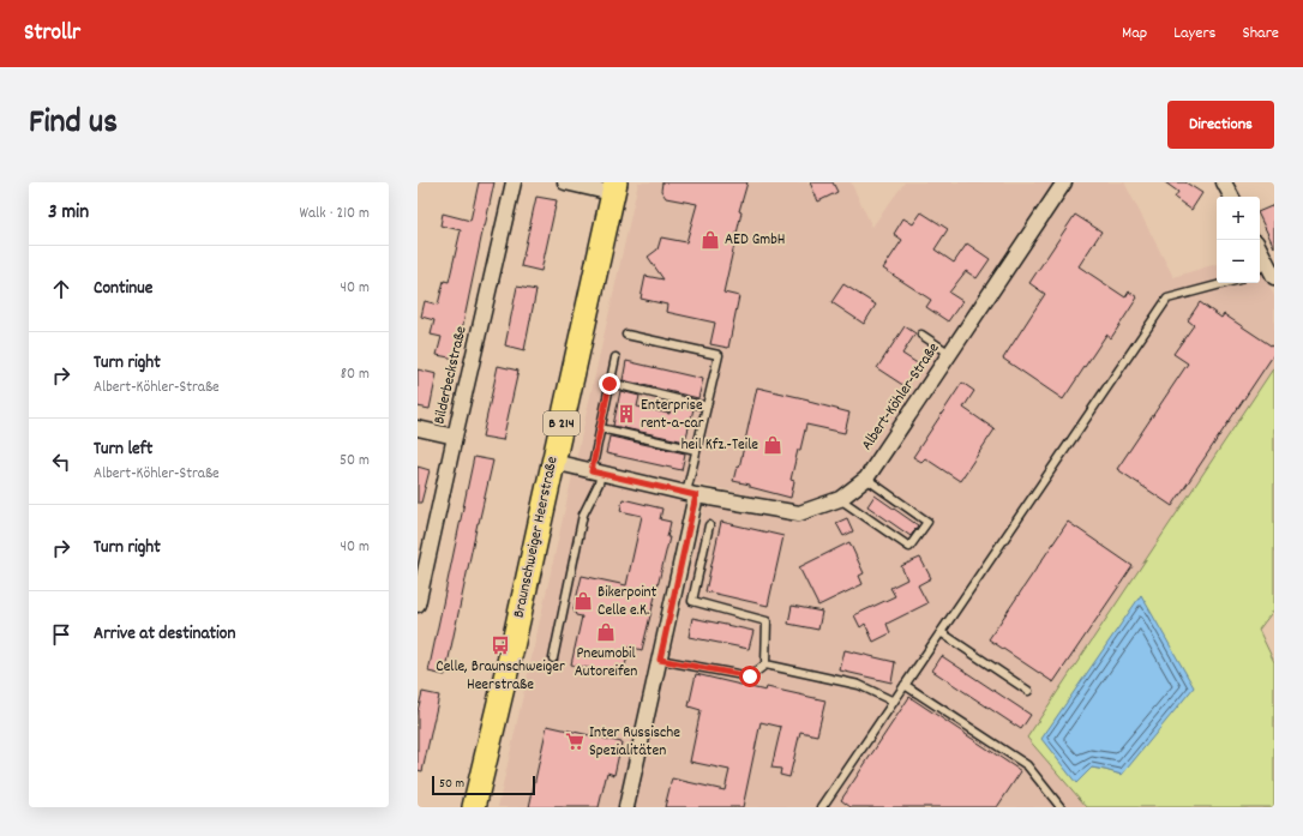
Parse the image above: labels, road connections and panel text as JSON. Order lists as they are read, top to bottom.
{
  "streets": {
    "main road": ["B 214", "Braunschweiger Heerstraße"],
    "street": ["Bilderbeckstraße", "Albert-Köhler-Straße"]
  },
  "crossings": [
    ["Albert-Köhler-Straße", "Braunschweiger Heerstraße"]
  ],
  "places": {
    "shop": [
      "AED GmbH",
      "heil Kfz.-Teile",
      "Bikerpoint Celle e.K.",
      "Pneumobil Autoreifen"
    ],
    "building": ["Enterprise rent-a-car"],
    "bus stop": ["Celle, Braunschweiger Heerstraße"],
    "supermarket": ["Inter Russische Spezialitäten"]
  },
  "scale_bar": "50 m",
  "page": {
    "header": "Strollr",
    "nav": ["Map", "Layers", "Share"],
    "title": "Find us",
    "buttons": "Directions",
    "heading": ["3 min", "Walk · 210 m"],
    "map_buttons": ["+", "−"],
    "list": [
      ["Continue", "40 m"],
      ["Turn right", "Albert-Köhler-Straße", "80 m"],
      ["Turn left", "Albert-Köhler-Straße", "50 m"],
      ["Turn right", "40 m"],
      "Arrive at destination"
    ],
    "scale": "50 m"
  }
}
